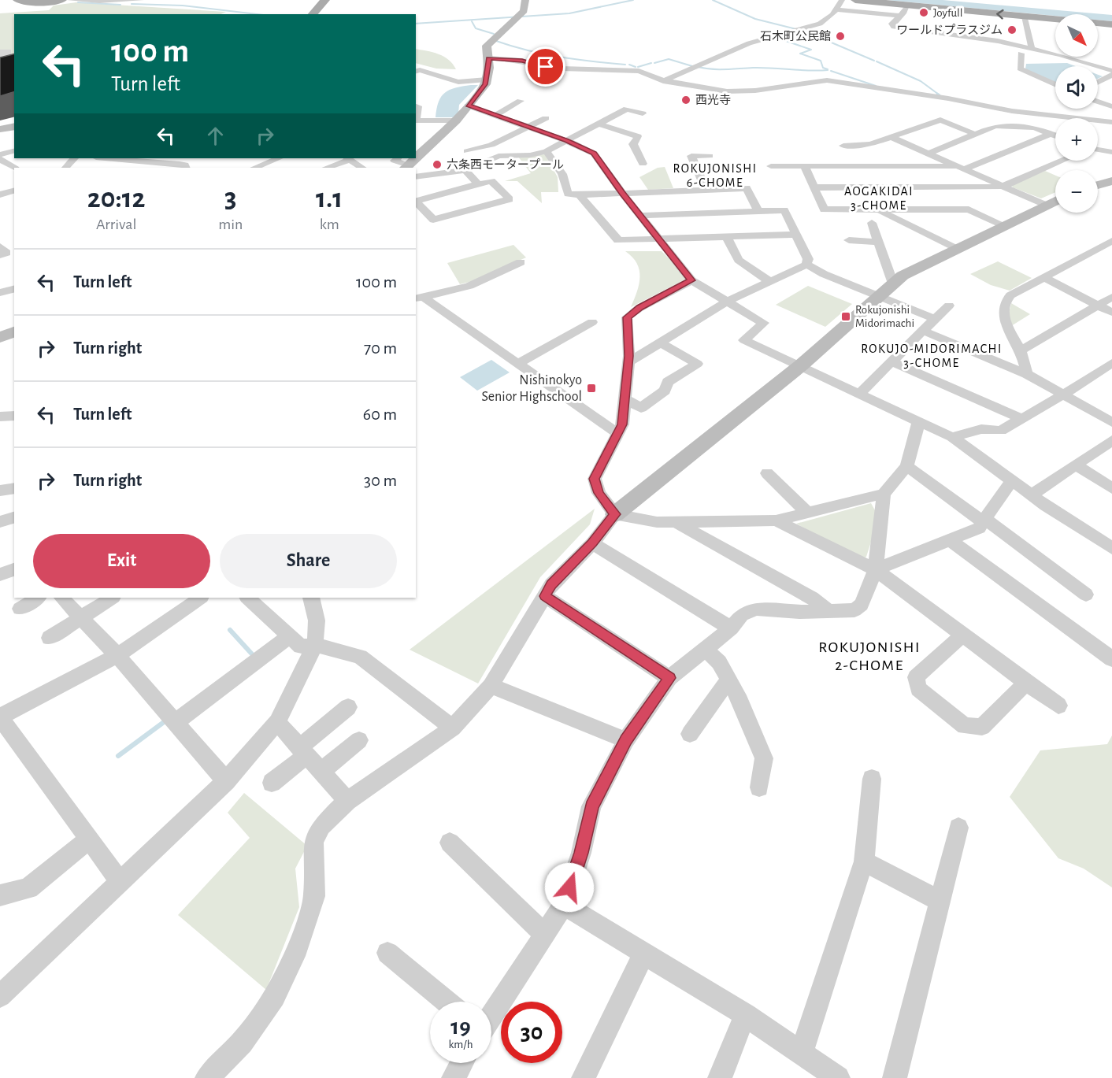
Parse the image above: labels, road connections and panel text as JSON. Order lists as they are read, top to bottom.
{
  "districts": [
    "ROKUJONISHI 6-CHOME",
    "AOGAKIDAI 3-CHOME",
    "ROKUJO-MIDORIMACHI 3-CHOME",
    "ROKUJONISHI 2-CHOME"
  ],
  "places": {
    "other": [
      "Joyfull",
      "ワールドプラスジム",
      "石木町公民館",
      "西光寺",
      "六条西モータープール"
    ],
    "transit": ["Rokujonishi Midorimachi", "Nishinokyo Senior Highschool"]
  },
  "north": "bottom right",
  "page": {
    "map_buttons": ["+", "−"],
    "turn": ["100 m", "Turn left"],
    "eta": [
      "20:12",
      "Arrival",
      "3",
      "min",
      "1.1",
      "km"
    ],
    "list": [
      {
        "name": "Turn left",
        "value": "100 m"
      },
      {
        "name": "Turn right",
        "value": "70 m"
      },
      {
        "name": "Turn left",
        "value": "60 m"
      },
      {
        "name": "Turn right",
        "value": "30 m"
      }
    ],
    "buttons": ["Exit", "Share"],
    "speed": "19 km/h",
    "limit": "30"
  }
}
